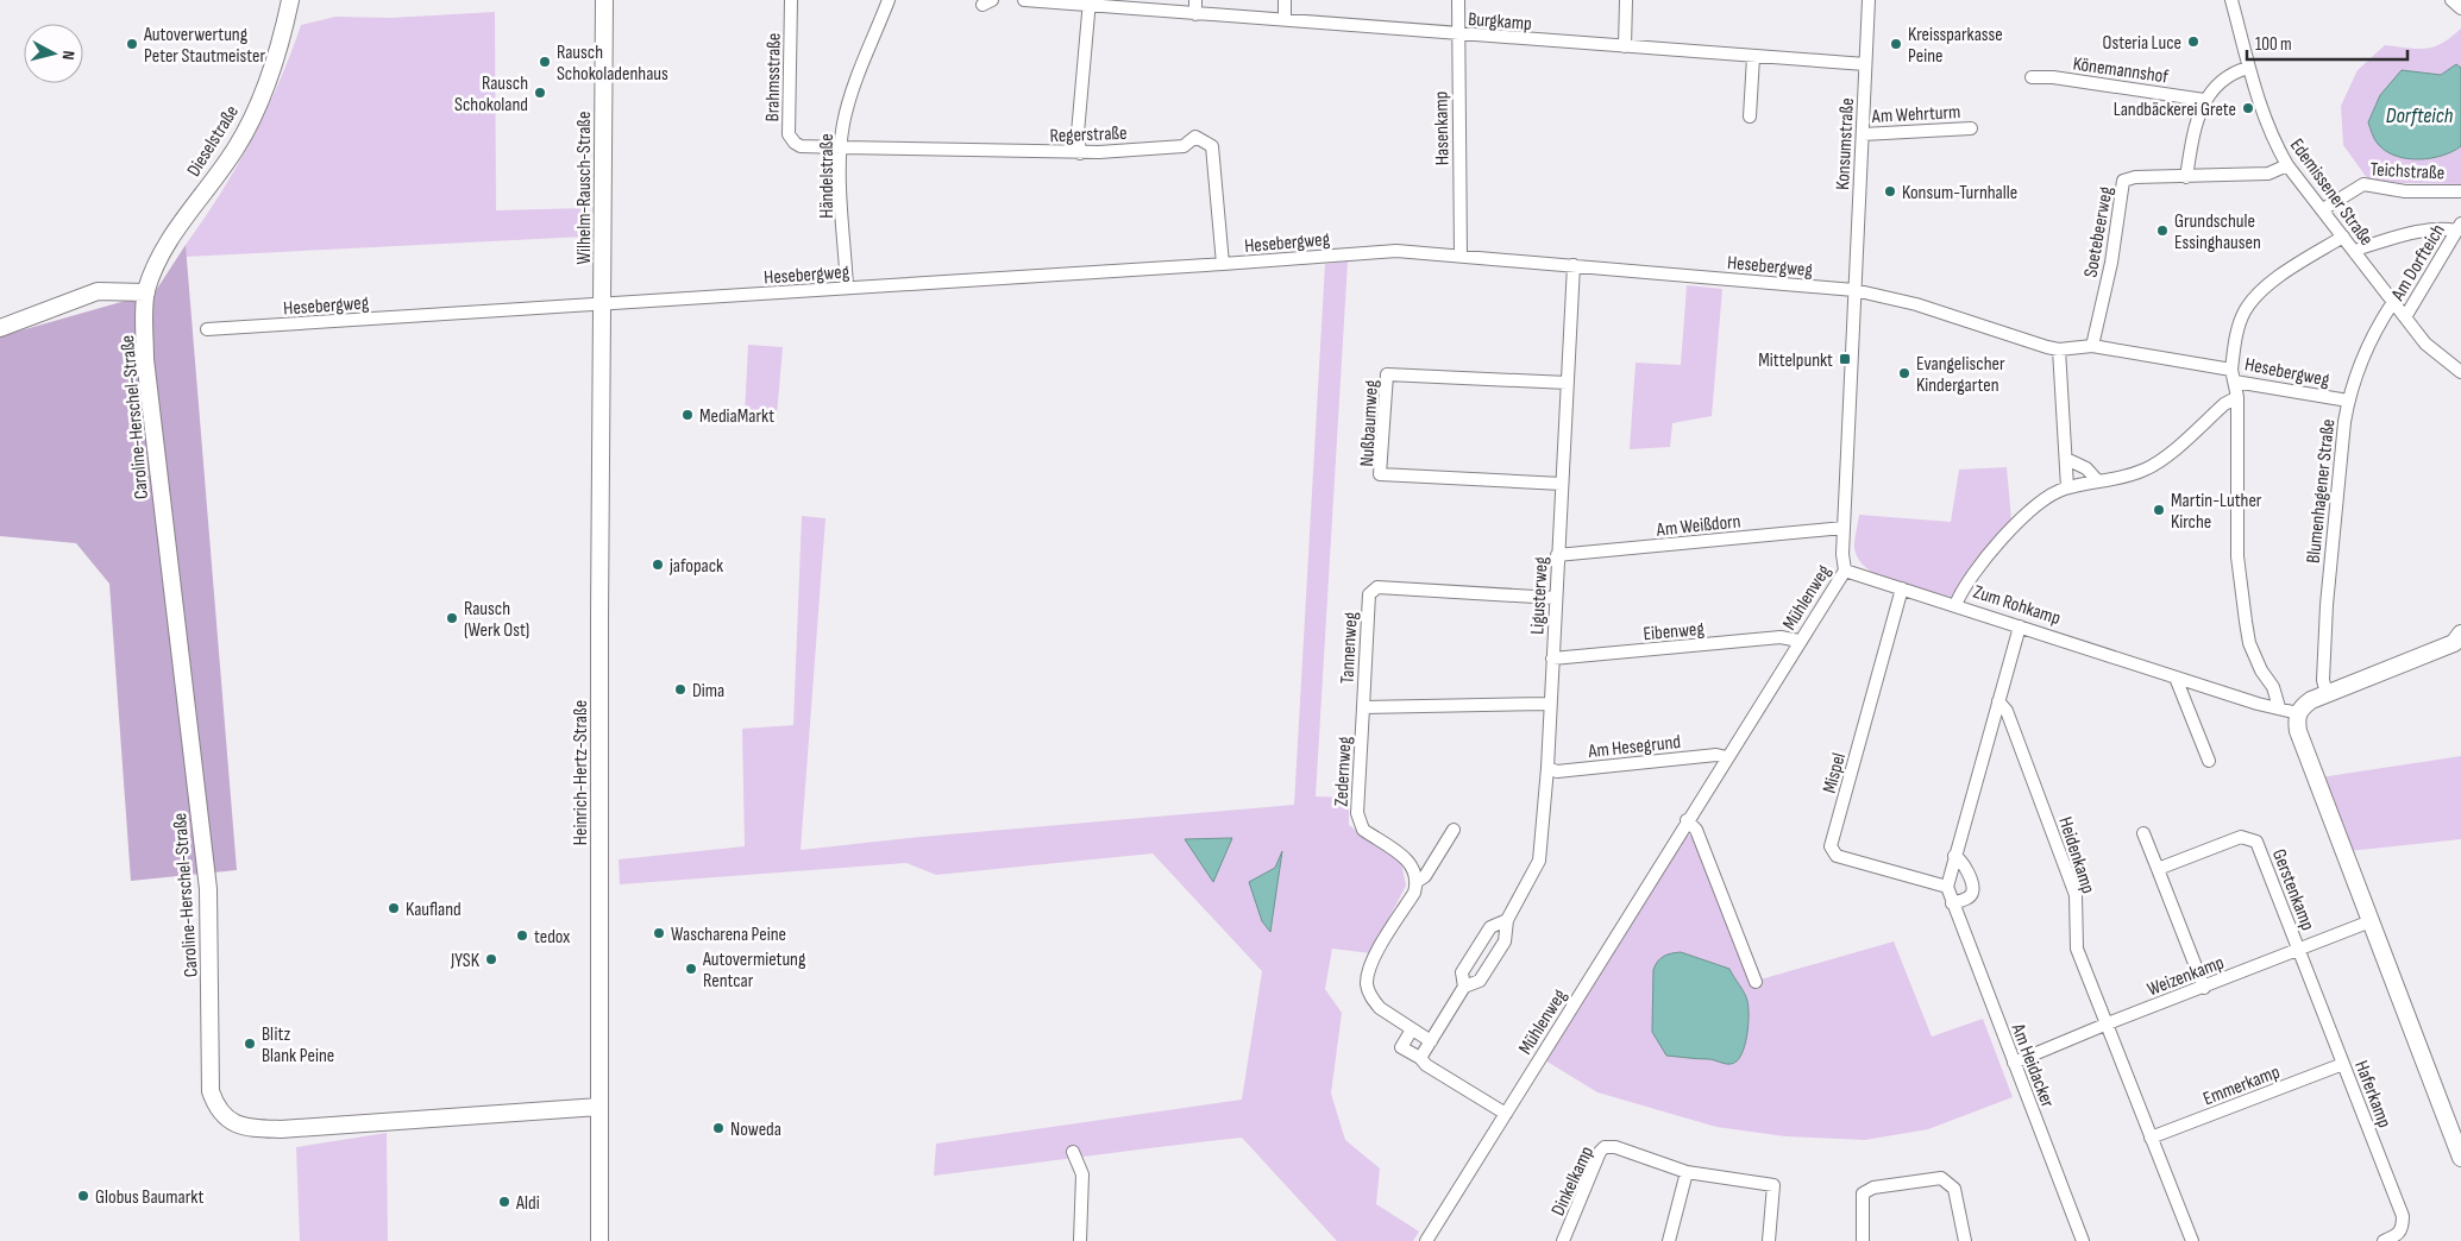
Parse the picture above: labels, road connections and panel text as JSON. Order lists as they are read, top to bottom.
{
  "streets": {
    "street": [
      "Burgkamp",
      "Könemannshof",
      "Brahmsstraße",
      "Am Wehrturm",
      "Hasenkamp",
      "Regerstraße",
      "Dieselstraße",
      "Konsumstraße",
      "Teichstraße",
      "Händelstraße",
      "Wilhelm-Rausch-Straße",
      "Edemissener Straße",
      "Soetebeerweg",
      "Hesebergweg",
      "Am Dorfteich",
      "Caroline-Herschel-Straße",
      "Nußbaumweg",
      "Blumenhagener Straße",
      "Am Weißdorn",
      "Ligusterweg",
      "Mühlenweg",
      "Zum Rohkamp",
      "Eibenweg",
      "Tannenweg",
      "Am Hesegrund",
      "Zedernweg",
      "Heinrich-Hertz-Straße",
      "Mispel",
      "Heidenkamp",
      "Gerstenkamp",
      "Weizenkamp",
      "Am Heidacker",
      "Emmerkamp",
      "Haferkamp",
      "Dinkelkamp"
    ]
  },
  "crossings": [
    ["Burgkamp", "Hasenkamp"],
    ["Burgkamp", "Konsumstraße"],
    ["Brahmsstraße", "Regerstraße"],
    ["Brahmsstraße", "Händelstraße"],
    ["Am Wehrturm", "Konsumstraße"],
    ["Hasenkamp", "Hesebergweg"],
    ["Regerstraße", "Händelstraße"],
    ["Regerstraße", "Hesebergweg"],
    ["Dieselstraße", "Caroline-Herschel-Straße"],
    ["Konsumstraße", "Hesebergweg"],
    ["Konsumstraße", "Mühlenweg"],
    ["Teichstraße", "Edemissener Straße"],
    ["Händelstraße", "Hesebergweg"],
    ["Wilhelm-Rausch-Straße", "Hesebergweg"],
    ["Wilhelm-Rausch-Straße", "Heinrich-Hertz-Straße"],
    ["Edemissener Straße", "Soetebeerweg"],
    ["Edemissener Straße", "Am Dorfteich"],
    ["Edemissener Straße", "Blumenhagener Straße"],
    ["Soetebeerweg", "Hesebergweg"],
    ["Hesebergweg", "Blumenhagener Straße"],
    ["Hesebergweg", "Ligusterweg"],
    ["Hesebergweg", "Mühlenweg"],
    ["Hesebergweg", "Heinrich-Hertz-Straße"],
    ["Caroline-Herschel-Straße", "Heinrich-Hertz-Straße"],
    ["Nußbaumweg", "Ligusterweg"],
    ["Am Weißdorn", "Ligusterweg"],
    ["Am Weißdorn", "Mühlenweg"],
    ["Ligusterweg", "Eibenweg"],
    ["Ligusterweg", "Tannenweg"],
    ["Ligusterweg", "Am Hesegrund"],
    ["Mühlenweg", "Zum Rohkamp"],
    ["Mühlenweg", "Eibenweg"],
    ["Mühlenweg", "Am Hesegrund"],
    ["Zum Rohkamp", "Mispel"],
    ["Zum Rohkamp", "Am Heidacker"],
    ["Tannenweg", "Zedernweg"],
    ["Mispel", "Am Heidacker"],
    ["Heidenkamp", "Weizenkamp"],
    ["Heidenkamp", "Am Heidacker"],
    ["Gerstenkamp", "Weizenkamp"],
    ["Gerstenkamp", "Haferkamp"],
    ["Weizenkamp", "Am Heidacker"],
    ["Weizenkamp", "Haferkamp"],
    ["Emmerkamp", "Haferkamp"]
  ],
  "water": ["Dorfteich"],
  "places": {
    "other": [
      "Osteria Luce",
      "Autoverwertung Peter Stautmeister",
      "Kreissparkasse Peine",
      "Rausch Schokoladenhaus",
      "Rausch Schokoland",
      "Landbäckerei Grete",
      "Konsum-Turnhalle",
      "Grundschule Essinghausen",
      "Evangelischer Kindergarten",
      "MediaMarkt",
      "Martin-Luther Kirche",
      "jafopack",
      "Rausch (Werk Ost)",
      "Dima",
      "Kaufland",
      "Wascharena Peine",
      "tedox",
      "JYSK",
      "Autovermietung Rentcar",
      "Blitz Blank Peine",
      "Noweda",
      "Globus Baumarkt",
      "Aldi"
    ],
    "transit": ["Mittelpunkt"]
  },
  "scale_bar": "100 m",
  "north": "right"
}
